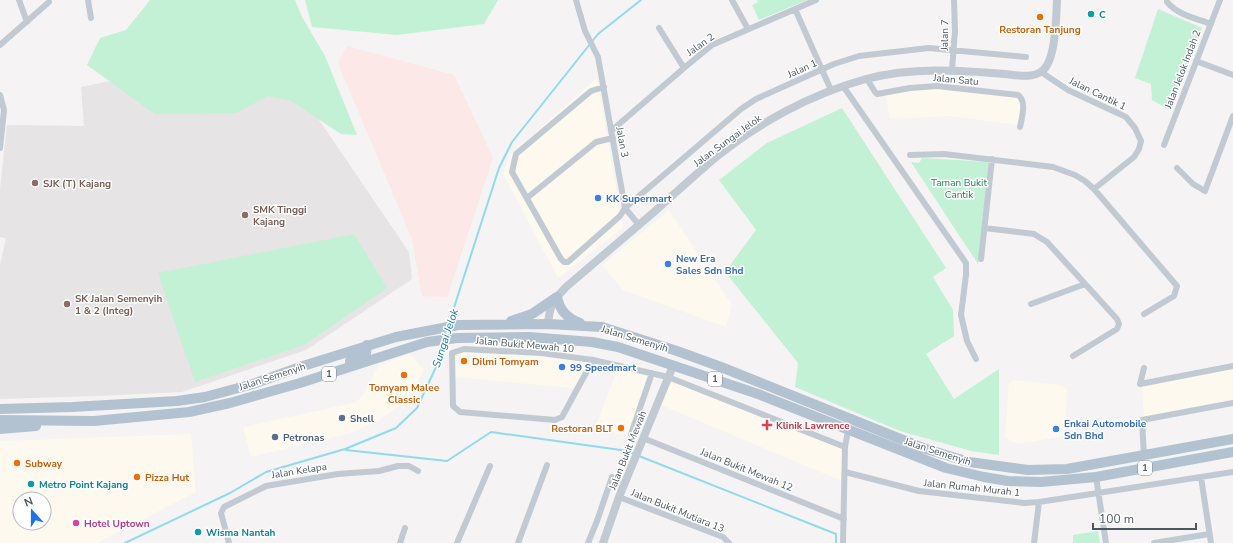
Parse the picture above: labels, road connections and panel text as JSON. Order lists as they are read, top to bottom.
{
  "streets": {
    "main road": ["Jalan Semenyih", "1"],
    "street": [
      "Jalan 7",
      "Jalan 2",
      "Jalan 1",
      "Jalan Jelok Indah 2",
      "Jalan Satu",
      "Jalan Cantik 1",
      "Jalan Sungai Jelok",
      "Jalan 3",
      "Jalan Bukit Mewah 10",
      "Jalan Bukit Mewah",
      "Jalan Bukit Mewah 12",
      "Jalan Kelapa",
      "Jalan Rumah Murah 1",
      "Jalan Bukit Mutiara 13"
    ]
  },
  "crossings": [
    ["Jalan 7", "Jalan 1"],
    ["Jalan 7", "Jalan Sungai Jelok"],
    ["Jalan 2", "Jalan 3"],
    ["Jalan 1", "Jalan 3"],
    ["Jalan Satu", "Jalan Sungai Jelok"],
    ["Jalan Cantik 1", "Jalan Sungai Jelok"],
    ["Jalan Sungai Jelok", "Jalan 3"],
    ["Jalan Sungai Jelok", "Jalan Semenyih"],
    ["Jalan Semenyih", "Jalan Bukit Mewah"],
    ["Jalan Bukit Mewah 10", "Jalan Bukit Mewah"],
    ["Jalan Bukit Mewah", "Jalan Bukit Mewah 12"],
    ["Jalan Bukit Mewah", "Jalan Bukit Mutiara 13"]
  ],
  "water": ["Sungai Jelok"],
  "parks": ["Taman Bukit Cantik"],
  "places": {
    "other": [
      "C",
      "Restoran Tanjung",
      "SJK (T) Kajang",
      "KK Supermart",
      "SMK Tinggi Kajang",
      "New Era Sales Sdn Bhd",
      "SK Jalan Semenyih 1 & 2 (Integ)",
      "Dilmi Tomyam",
      "99 Speedmart",
      "Tomyam Malee Classic",
      "Shell",
      "Restoran BLT",
      "Enkai Automobile Sdn Bhd",
      "Petronas",
      "Subway",
      "Pizza Hut",
      "Metro Point Kajang",
      "Hotel Uptown",
      "Wisma Nantah"
    ],
    "health": ["Klinik Lawrence"]
  },
  "scale_bar": "100 m",
  "north": "top"
}
